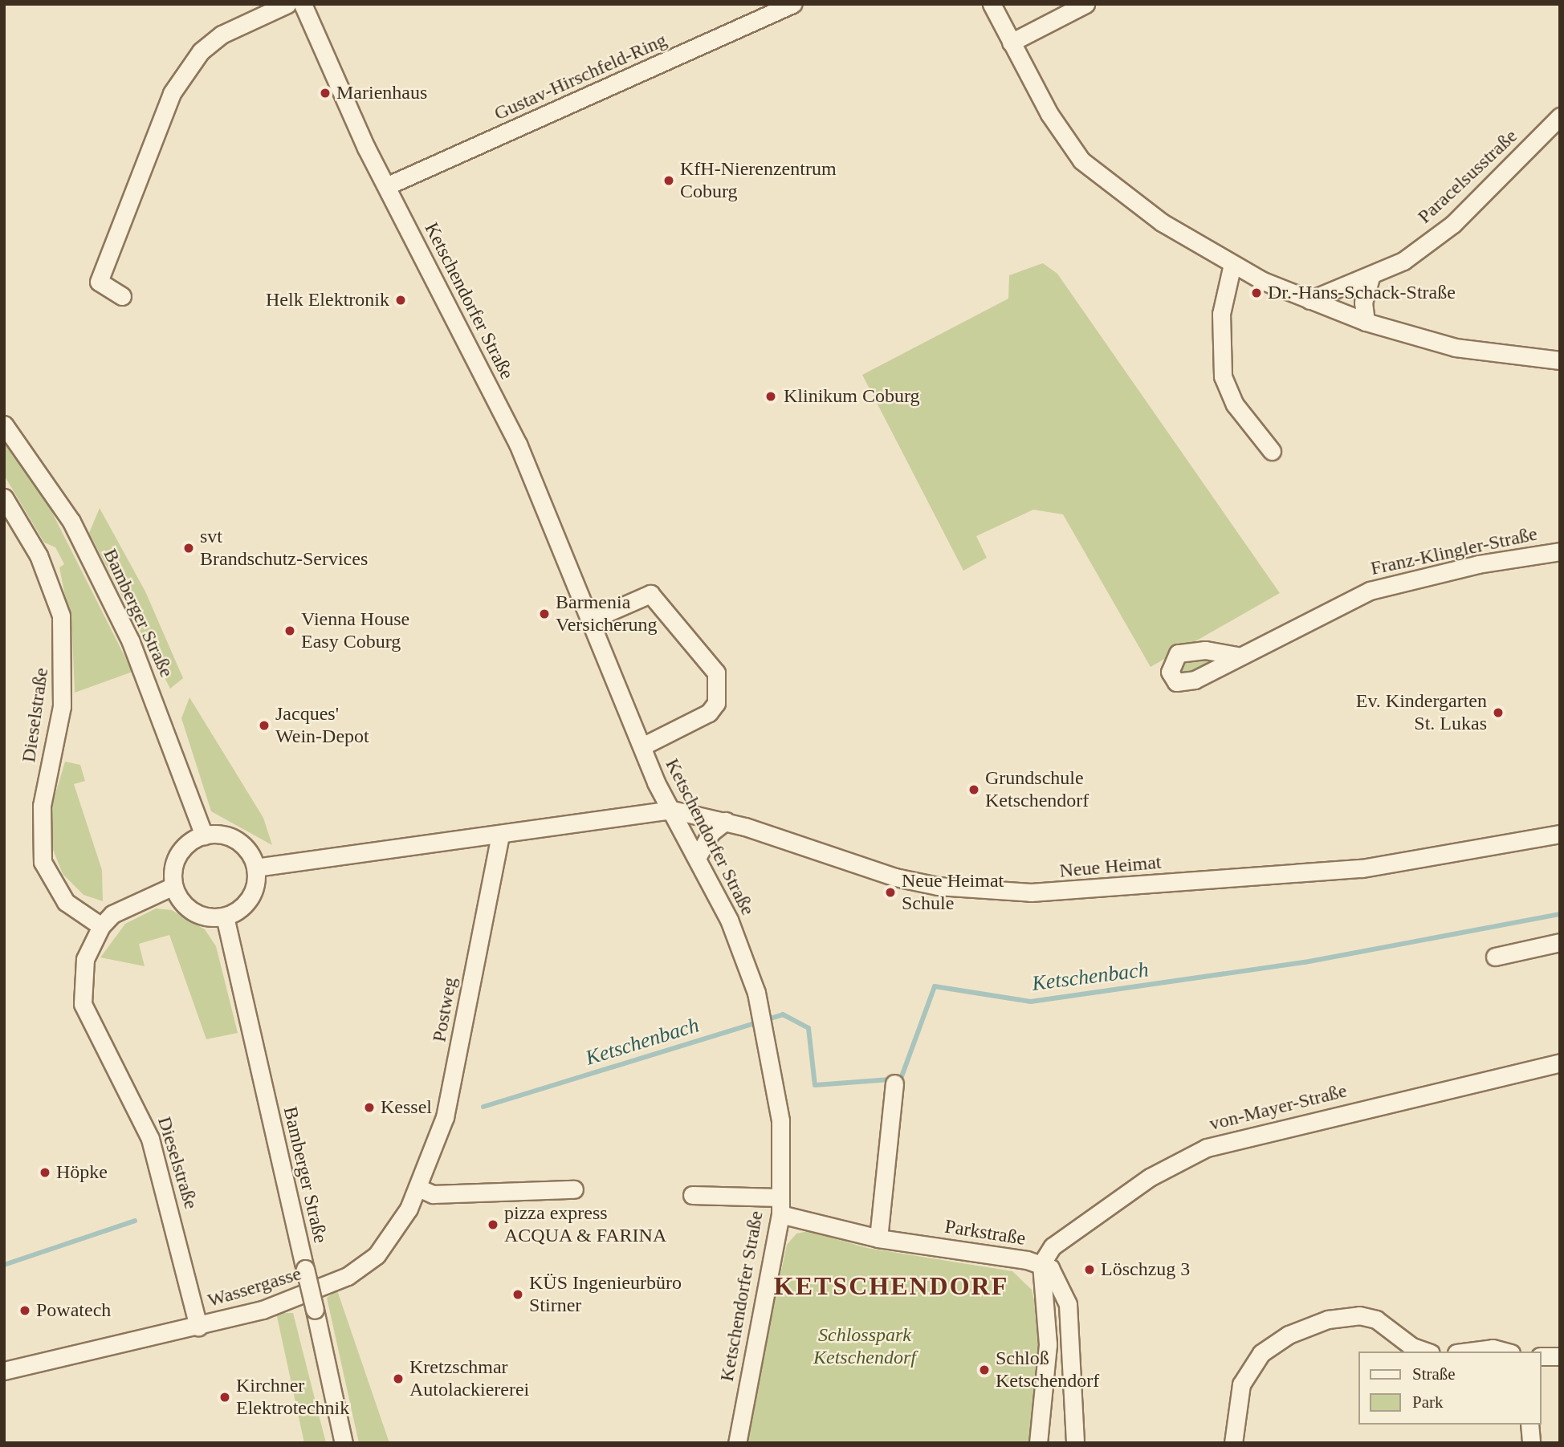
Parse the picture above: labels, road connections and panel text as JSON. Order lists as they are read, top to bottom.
{
  "streets": {
    "street": [
      "Gustav-Hirschfeld-Ring",
      "Paracelsusstraße",
      "Ketschendorfer Straße",
      "Franz-Klingler-Straße",
      "Bamberger Straße",
      "Dieselstraße",
      "Neue Heimat",
      "Postweg",
      "von-Mayer-Straße",
      "Parkstraße",
      "Wassergasse"
    ]
  },
  "crossings": [
    ["Gustav-Hirschfeld-Ring", "Ketschendorfer Straße"],
    ["Ketschendorfer Straße", "Neue Heimat"],
    ["Ketschendorfer Straße", "Parkstraße"],
    ["Bamberger Straße", "Dieselstraße"],
    ["Dieselstraße", "Wassergasse"],
    ["Postweg", "Wassergasse"],
    ["von-Mayer-Straße", "Parkstraße"]
  ],
  "districts": ["KETSCHENDORF"],
  "water": ["Ketschenbach"],
  "parks": ["Schlosspark Ketschendorf"],
  "places": [
    "Marienhaus",
    "KfH-Nierenzentrum Coburg",
    "Dr.-Hans-Schack-Straße",
    "Helk Elektronik",
    "Klinikum Coburg",
    "svt Brandschutz-Services",
    "Barmenia Versicherung",
    "Vienna House Easy Coburg",
    "Ev. Kindergarten St. Lukas",
    "Jacques' Wein-Depot",
    "Grundschule Ketschendorf",
    "Neue Heimat Schule",
    "Kessel",
    "Höpke",
    "pizza express ACQUA & FARINA",
    "Löschzug 3",
    "KÜS Ingenieurbüro Stirner",
    "Powatech",
    "Schloß Ketschendorf",
    "Kretzschmar Autolackiererei",
    "Kirchner Elektrotechnik"
  ],
  "legend": ["Straße", "Park"]
}
